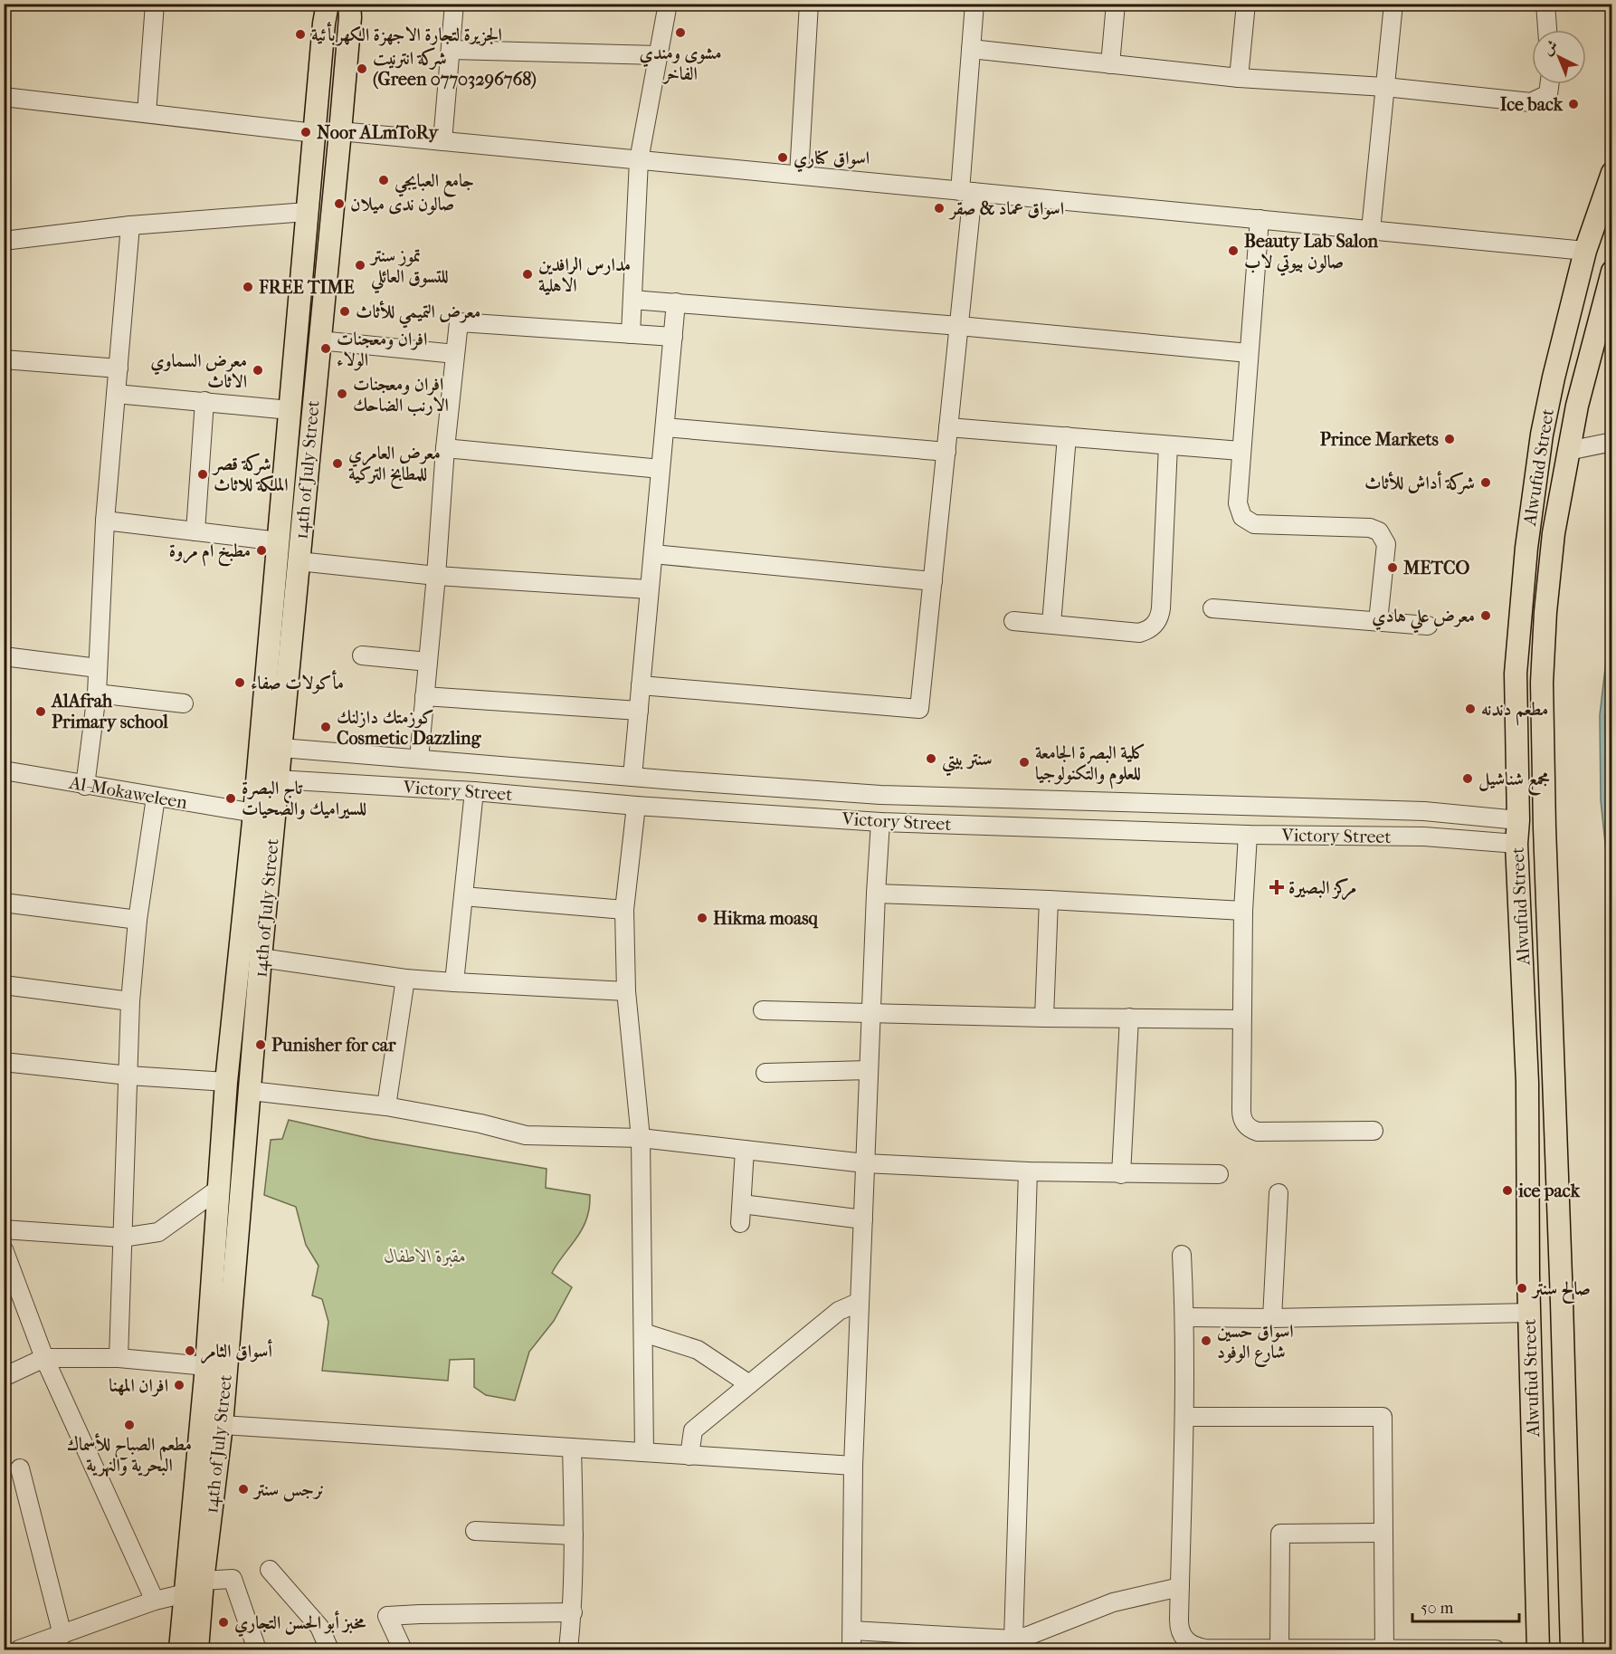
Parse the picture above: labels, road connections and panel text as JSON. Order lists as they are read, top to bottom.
{
  "streets": {
    "main road": ["Alwufud Street", "14th of July Street"],
    "street": ["Victory Street", "Al-Mokaweleen"]
  },
  "crossings": [
    ["Alwufud Street", "Victory Street"],
    ["14th of July Street", "Victory Street"],
    ["14th of July Street", "Al-Mokaweleen"]
  ],
  "parks": ["مقبرة الاطفال"],
  "places": {
    "other": [
      "مشوى ومندي الفاخر",
      "الجزيرة لتجارة الاجهزة الكهربأئية",
      "شركة انترنيت (Green 07703296768)",
      "Ice back",
      "Noor ALmToRy",
      "اسواق كناري",
      "جامع العبايجي",
      "صالون ندى ميلان",
      "اسواق عماد & صقر",
      "Beauty Lab Salon صالون بيوتي لاب",
      "تموز سنتر للتسوق العائلي",
      "مدارس الرافدين اﻻهلية",
      "FREE TIME",
      "معرض التميمي للأثاث",
      "افران ومعجنات الولاء",
      "معرض السماوي الاثاث",
      "افران ومعجنات الارنب الضاحك",
      "Prince Markets",
      "معرض العامري للمطابخ التركية",
      "شركة قصر الملكة للاثاث",
      "شركة أداش للأثاث",
      "مطبخ ام مروة",
      "METCO",
      "معرض علي هادي",
      "مأكولات صفاء",
      "مطعم دندنه",
      "AlAfrah Primary school",
      "كوزمتك دازلنك Cosmetic Dazzling",
      "سنتر بيتي",
      "كلية البصرة الجامعة للعلوم والتكنولوجيا",
      "مجمع شناشيل",
      "تاج البصرة للسيراميك والصحيات",
      "Hikma moasq",
      "Punisher for car",
      "ice pack",
      "صالح سنتر",
      "اسواق حسين شارع الوفود",
      "أسواق الثامر",
      "افران المهنا",
      "مطعم الصباح للأسماك البحرية والنهرية",
      "نرجس سنتر",
      "مخبز أبو الحسن التجاري"
    ],
    "health": ["مركز البصيرة"]
  },
  "scale_bar": "50 m",
  "north": "top left"
}
